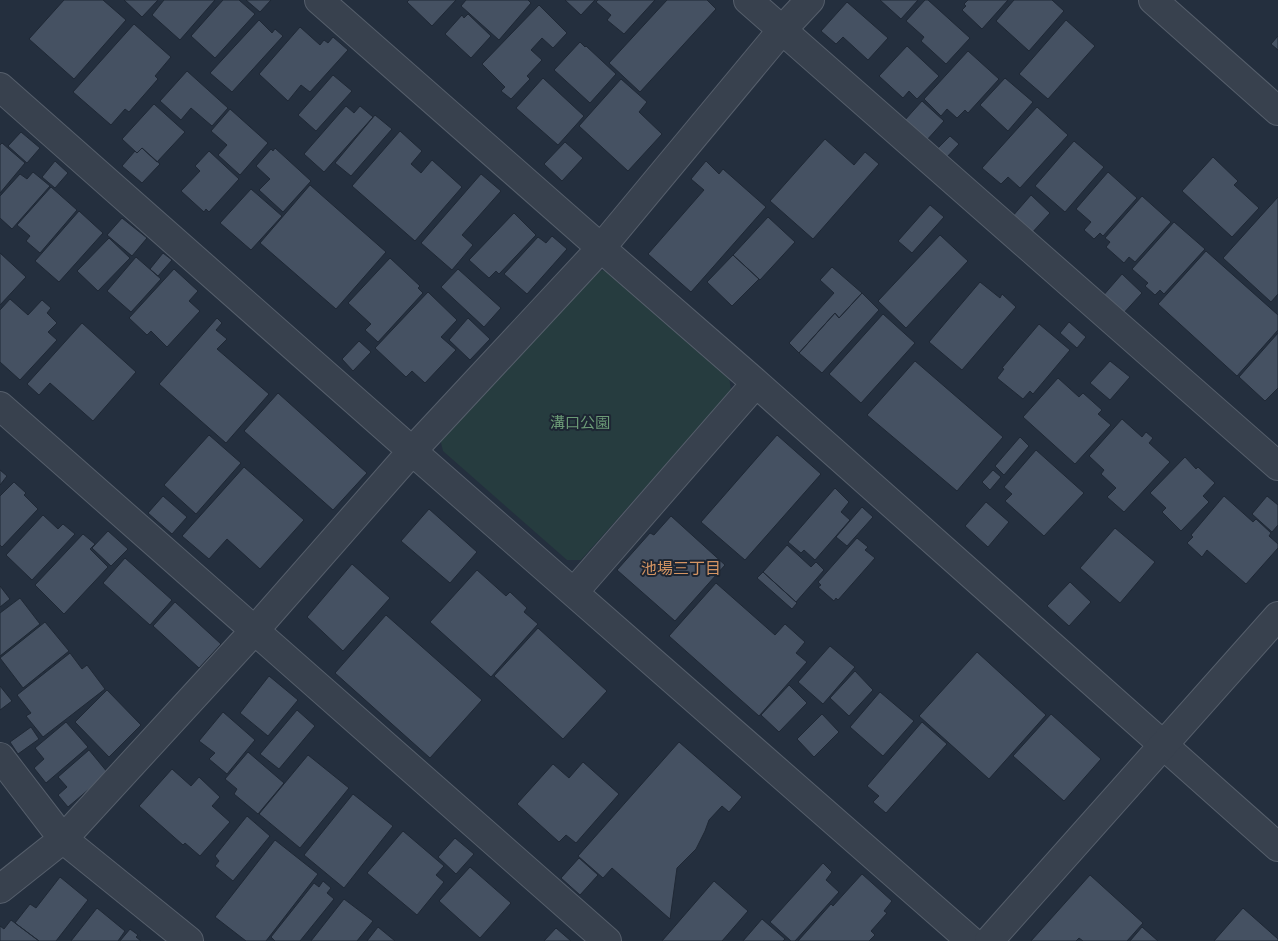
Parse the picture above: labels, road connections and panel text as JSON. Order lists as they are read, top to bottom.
{
  "districts": ["池場三丁目"],
  "parks": ["溝口公園"]
}
